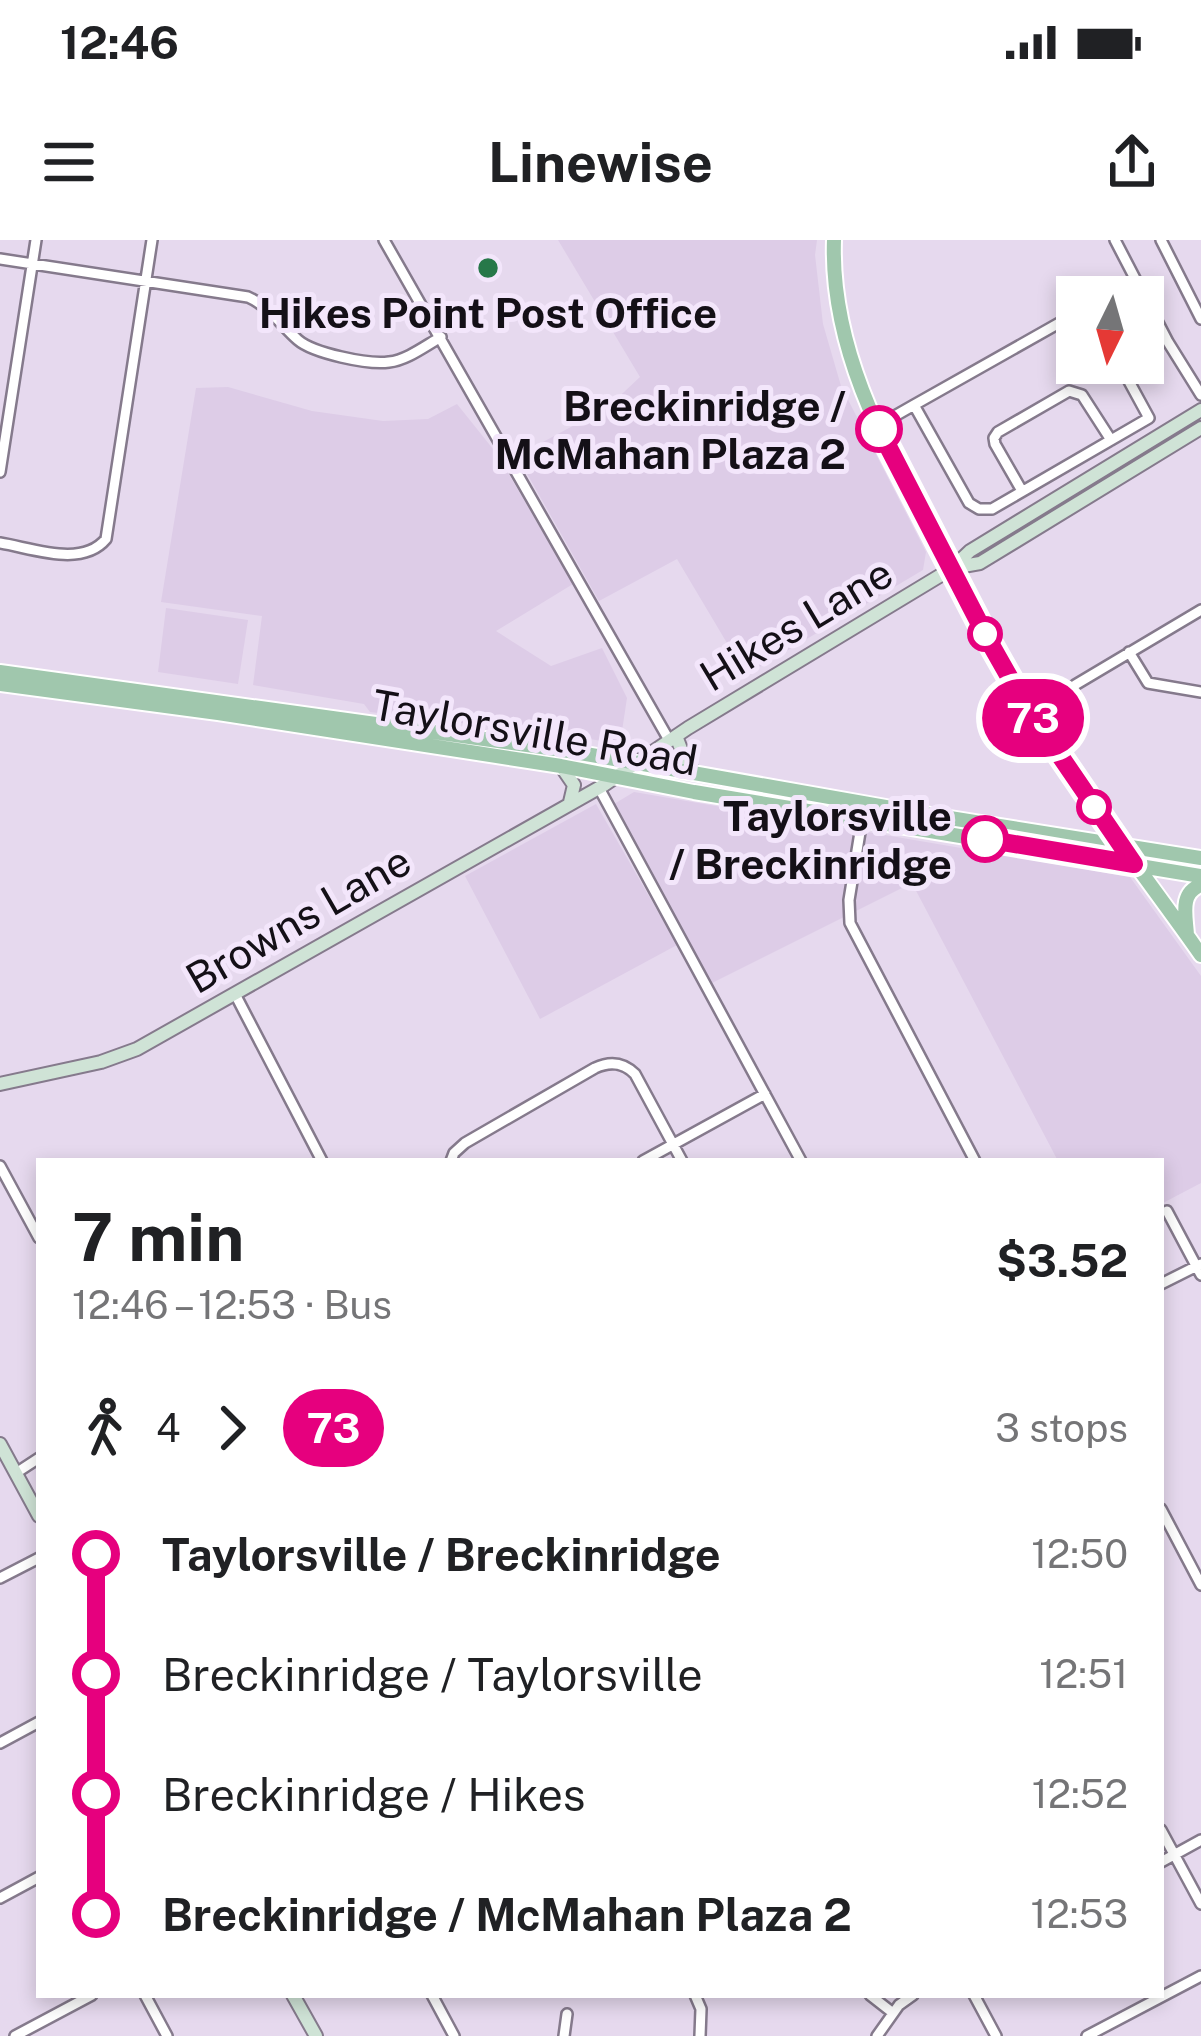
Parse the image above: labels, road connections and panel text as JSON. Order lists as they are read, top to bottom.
{
  "streets": {
    "main road": ["Hikes Lane", "Taylorsville Road", "Browns Lane"]
  },
  "crossings": [
    ["Hikes Lane", "Taylorsville Road"],
    ["Hikes Lane", "Browns Lane"],
    ["Taylorsville Road", "Browns Lane"]
  ],
  "places": ["Hikes Point Post Office", "Breckinridge / McMahan Plaza 2", "Taylorsville / Breckinridge"],
  "lines": ["bus line 73"],
  "north": "bottom",
  "page": {
    "status": "12:46",
    "header": "Linewise",
    "on_map": "73",
    "heading": ["7 min", "12:46 – 12:53 · Bus", "$3.52"],
    "legs": ["4", "73", "3 stops"],
    "list": [
      {
        "name": "Taylorsville / Breckinridge",
        "value": "12:50"
      },
      {
        "name": "Breckinridge / Taylorsville",
        "value": "12:51"
      },
      {
        "name": "Breckinridge / Hikes",
        "value": "12:52"
      },
      {
        "name": "Breckinridge / McMahan Plaza 2",
        "value": "12:53"
      }
    ]
  }
}
